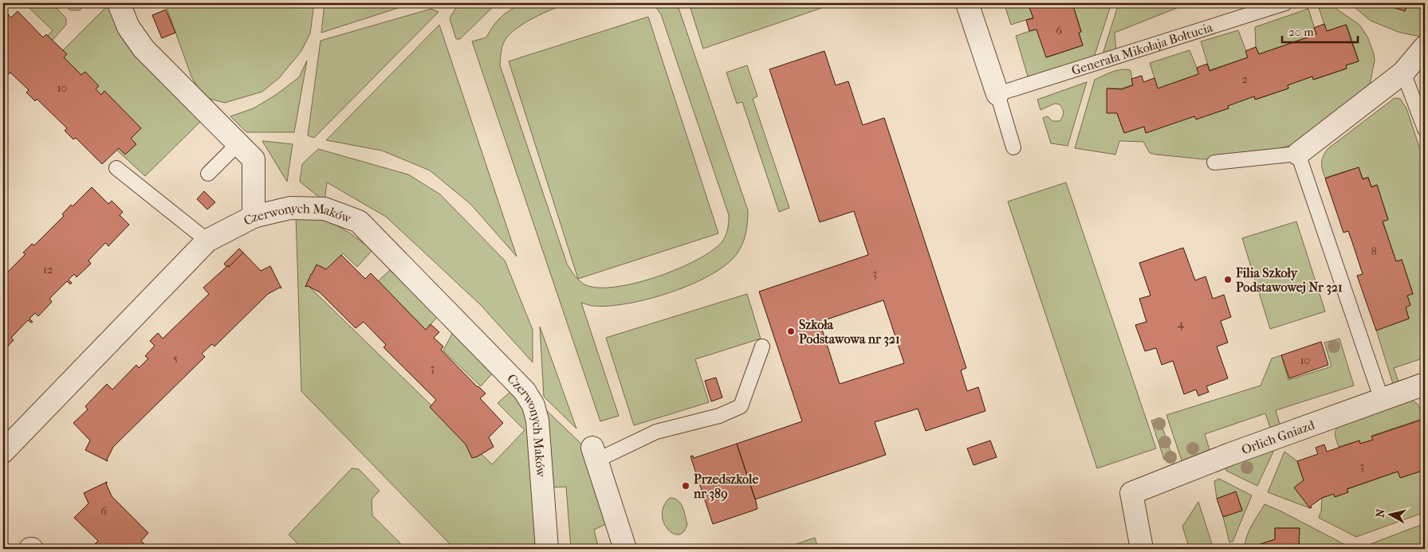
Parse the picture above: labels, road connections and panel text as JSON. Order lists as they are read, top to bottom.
{
  "streets": {
    "street": ["Czerwonych Maków", "Orlich Gniazd"],
    "lane": ["Generała Mikołaja Bołtucia"]
  },
  "places": ["Filia Szkoły Podstawowej Nr 321", "Szkoła Podstawowa nr 321", "Przedszkole nr 389"],
  "house_numbers": [
    "6",
    "2",
    "10",
    "8",
    "12",
    "3",
    "4",
    "5",
    "10",
    "3",
    "3",
    "6"
  ],
  "scale_bar": "20 m",
  "north": "left"
}
